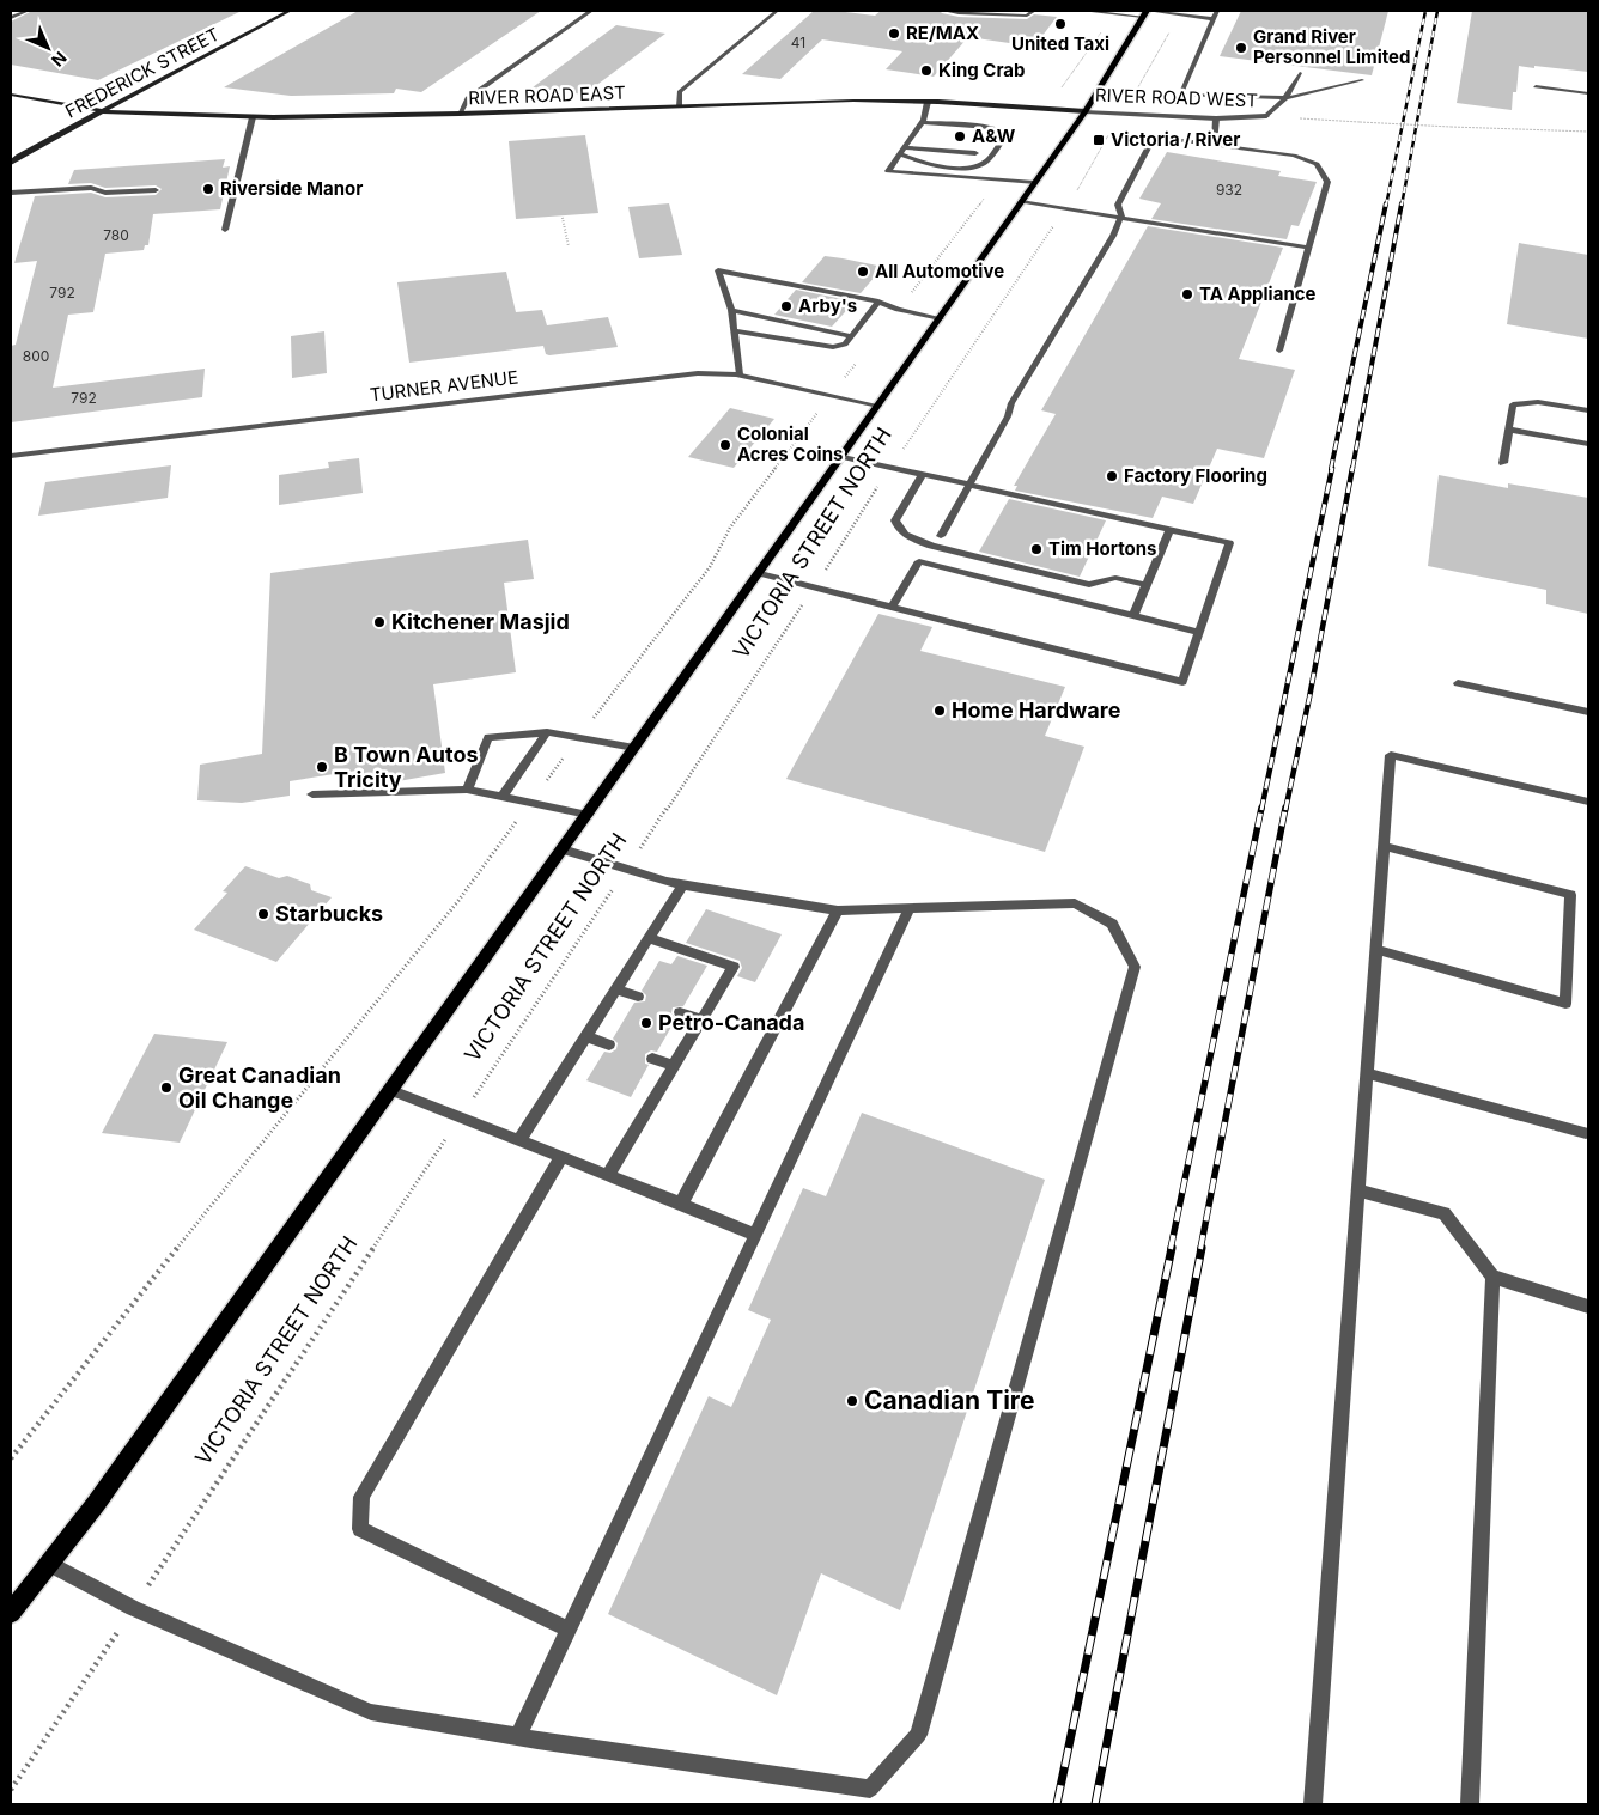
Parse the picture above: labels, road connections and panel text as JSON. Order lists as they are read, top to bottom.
{
  "streets": {
    "main road": ["VICTORIA STREET NORTH"],
    "street": [
      "FREDERICK STREET",
      "RIVER ROAD EAST",
      "RIVER ROAD WEST",
      "TURNER AVENUE"
    ]
  },
  "crossings": [
    ["FREDERICK STREET", "RIVER ROAD EAST"],
    ["RIVER ROAD EAST", "RIVER ROAD WEST"],
    ["RIVER ROAD EAST", "VICTORIA STREET NORTH"],
    ["RIVER ROAD WEST", "VICTORIA STREET NORTH"],
    ["TURNER AVENUE", "VICTORIA STREET NORTH"]
  ],
  "places": {
    "other": [
      "United Taxi",
      "RE/MAX",
      "Grand River Personnel Limited",
      "King Crab",
      "A&W",
      "Riverside Manor",
      "All Automotive",
      "TA Appliance",
      "Arby's",
      "Colonial Acres Coins",
      "Factory Flooring",
      "Tim Hortons",
      "Kitchener Masjid",
      "Home Hardware",
      "B Town Autos Tricity",
      "Starbucks",
      "Petro-Canada",
      "Great Canadian Oil Change",
      "Canadian Tire"
    ],
    "transit": ["Victoria / River"]
  },
  "house_numbers": [
    "41",
    "932",
    "780",
    "792",
    "800",
    "792"
  ],
  "north": "bottom right"
}
